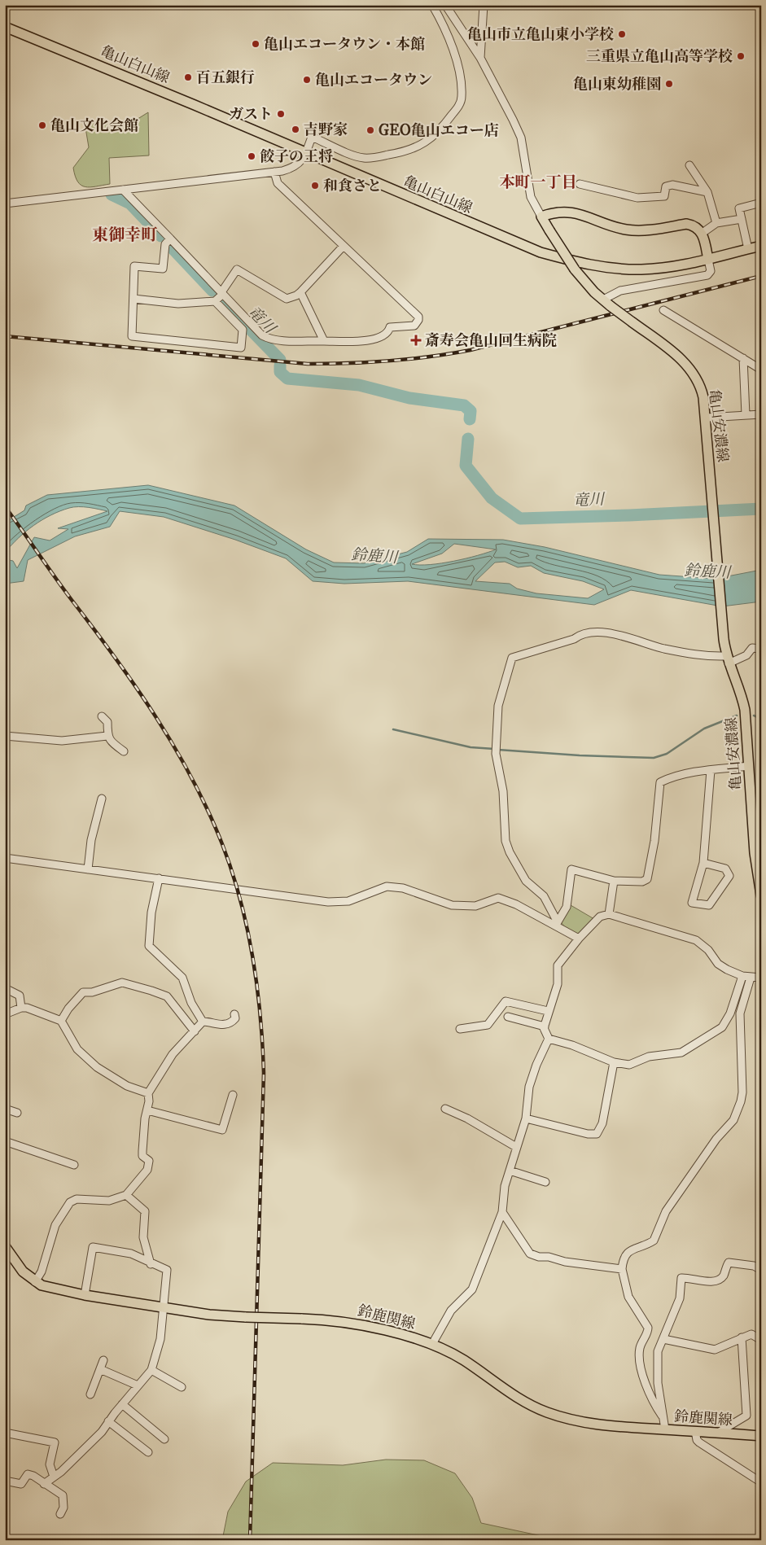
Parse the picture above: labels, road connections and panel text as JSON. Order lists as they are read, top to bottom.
{
  "streets": {
    "main road": ["亀山白山線", "亀山安濃線", "鈴鹿関線"]
  },
  "districts": ["本町一丁目", "東御幸町"],
  "water": ["竜川", "鈴鹿川"],
  "places": {
    "other": [
      "亀山市立亀山東小学校",
      "亀山エコータウン・本館",
      "三重県立亀山高等学校",
      "百五銀行",
      "亀山エコータウン",
      "亀山東幼稚園",
      "ガスト",
      "亀山文化会館",
      "吉野家",
      "GEO亀山エコー店",
      "餃子の王将",
      "和食さと"
    ],
    "health": ["斎寿会亀山回生病院"]
  }
}
